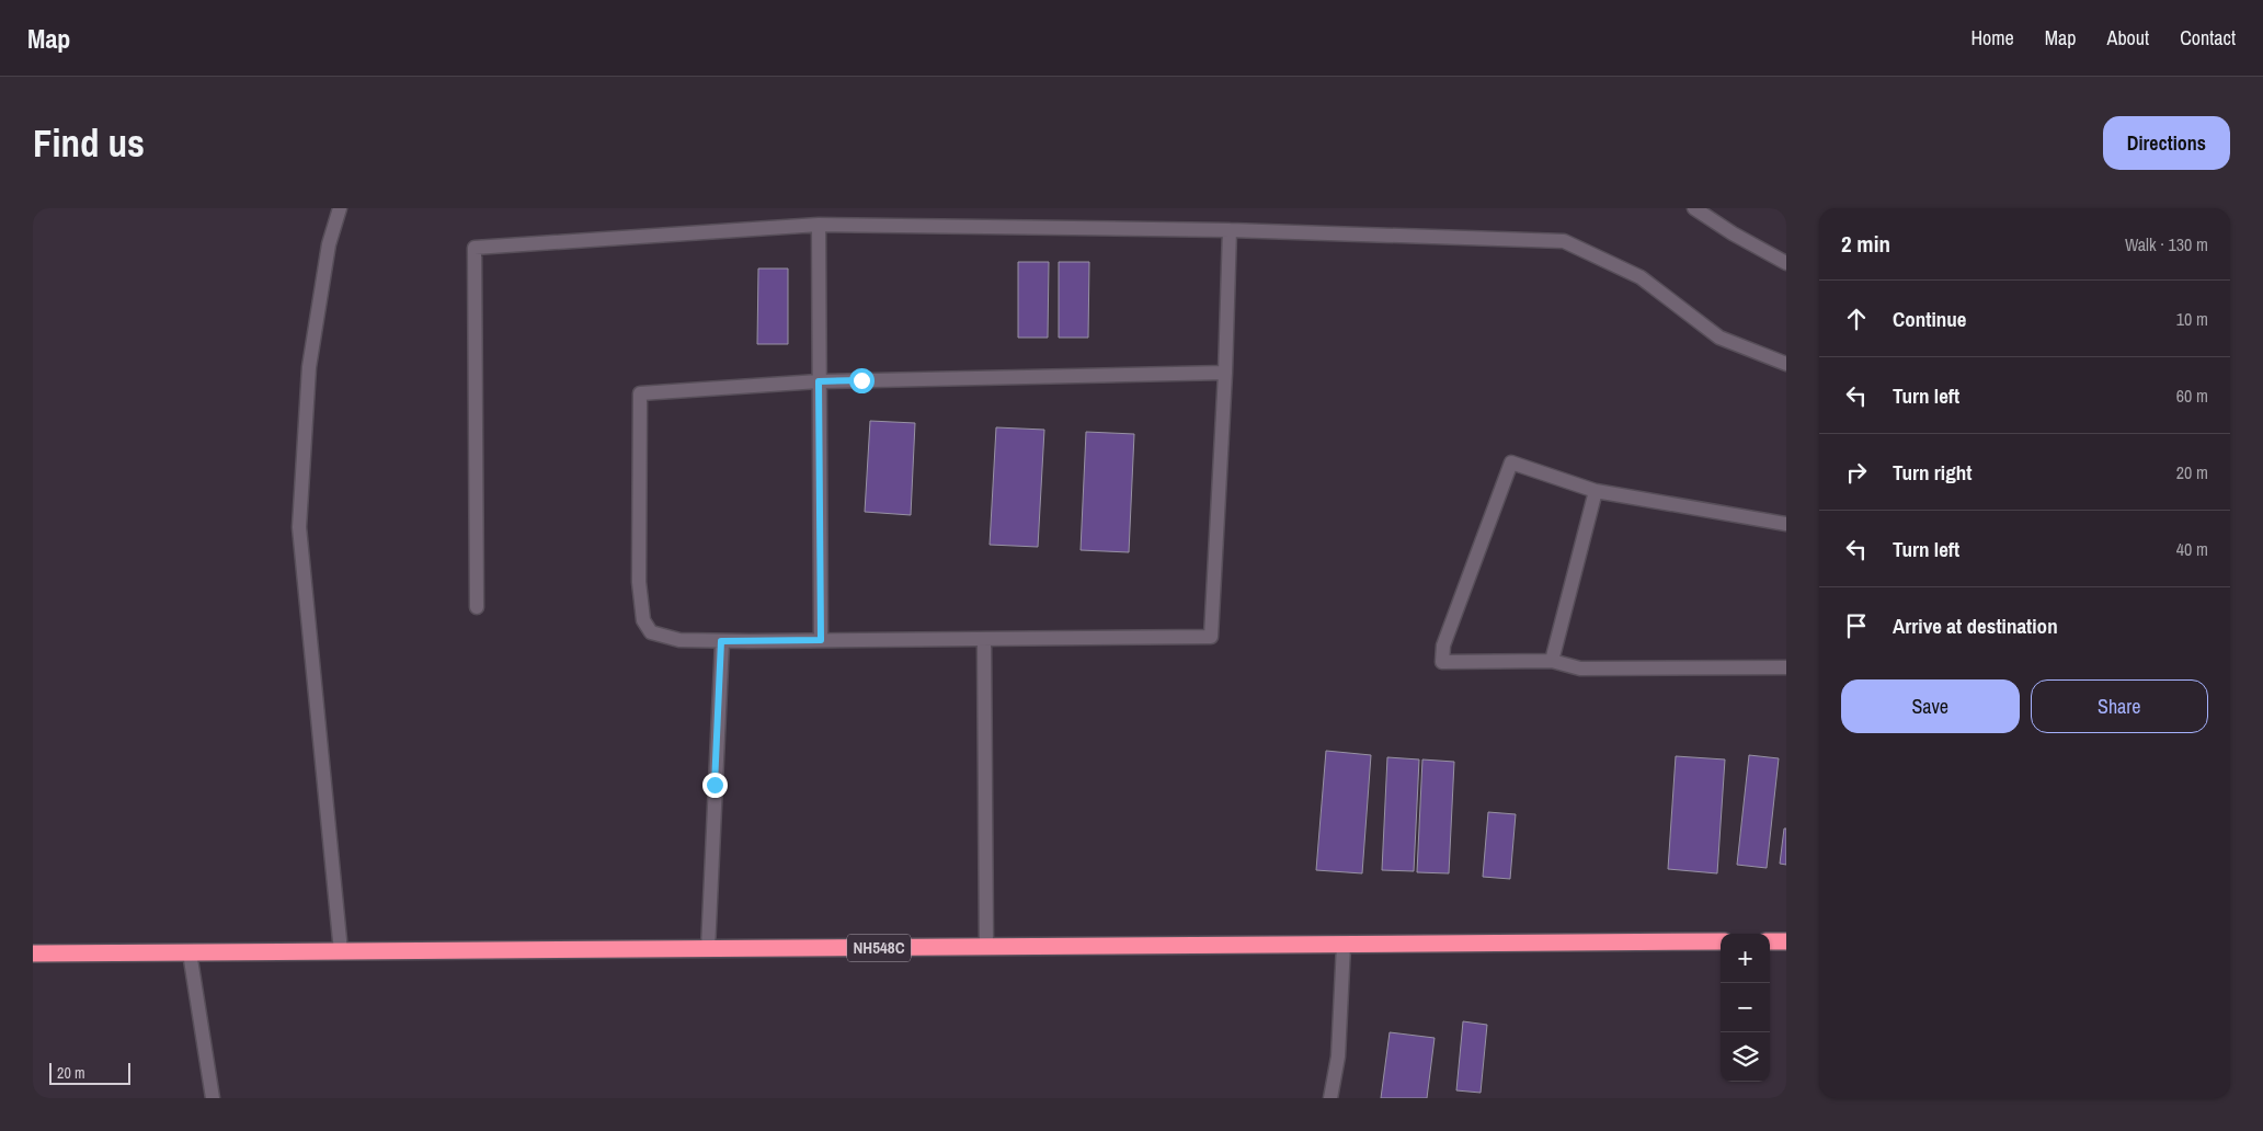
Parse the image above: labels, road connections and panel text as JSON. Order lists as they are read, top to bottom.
{
  "streets": {
    "highway": ["NH548C"]
  },
  "scale_bar": "20 m",
  "page": {
    "header": "Map",
    "nav": [
      "Home",
      "Map",
      "About",
      "Contact"
    ],
    "buttons": [
      "Directions",
      ["Save", "Share"]
    ],
    "title": "Find us",
    "heading": ["2 min", "Walk · 130 m"],
    "list": [
      ["Continue", "10 m"],
      ["Turn left", "60 m"],
      ["Turn right", "20 m"],
      ["Turn left", "40 m"],
      "Arrive at destination"
    ],
    "map_buttons": ["+", "−"],
    "scale": "20 m"
  }
}
